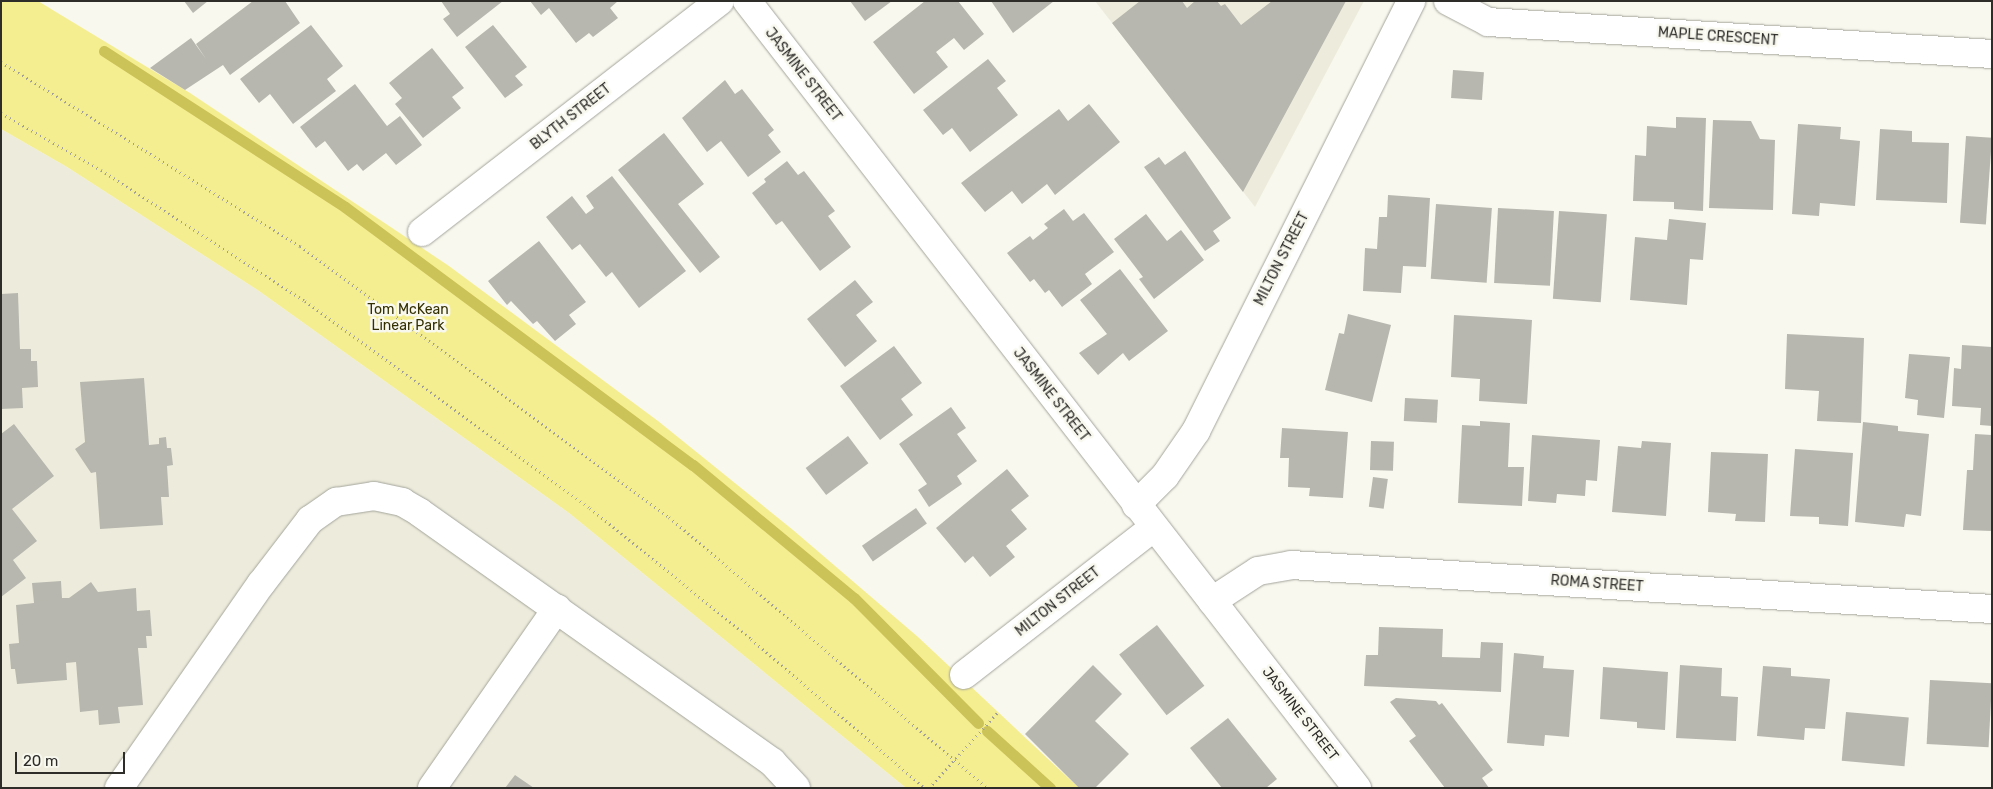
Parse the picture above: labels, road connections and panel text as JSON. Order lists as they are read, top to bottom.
{
  "streets": {
    "street": [
      "MAPLE CRESCENT",
      "JASMINE STREET",
      "BLYTH STREET",
      "MILTON STREET",
      "ROMA STREET"
    ]
  },
  "crossings": [
    ["JASMINE STREET", "MILTON STREET"],
    ["JASMINE STREET", "ROMA STREET"]
  ],
  "parks": ["Tom McKean Linear Park"],
  "scale_bar": "20 m"
}
